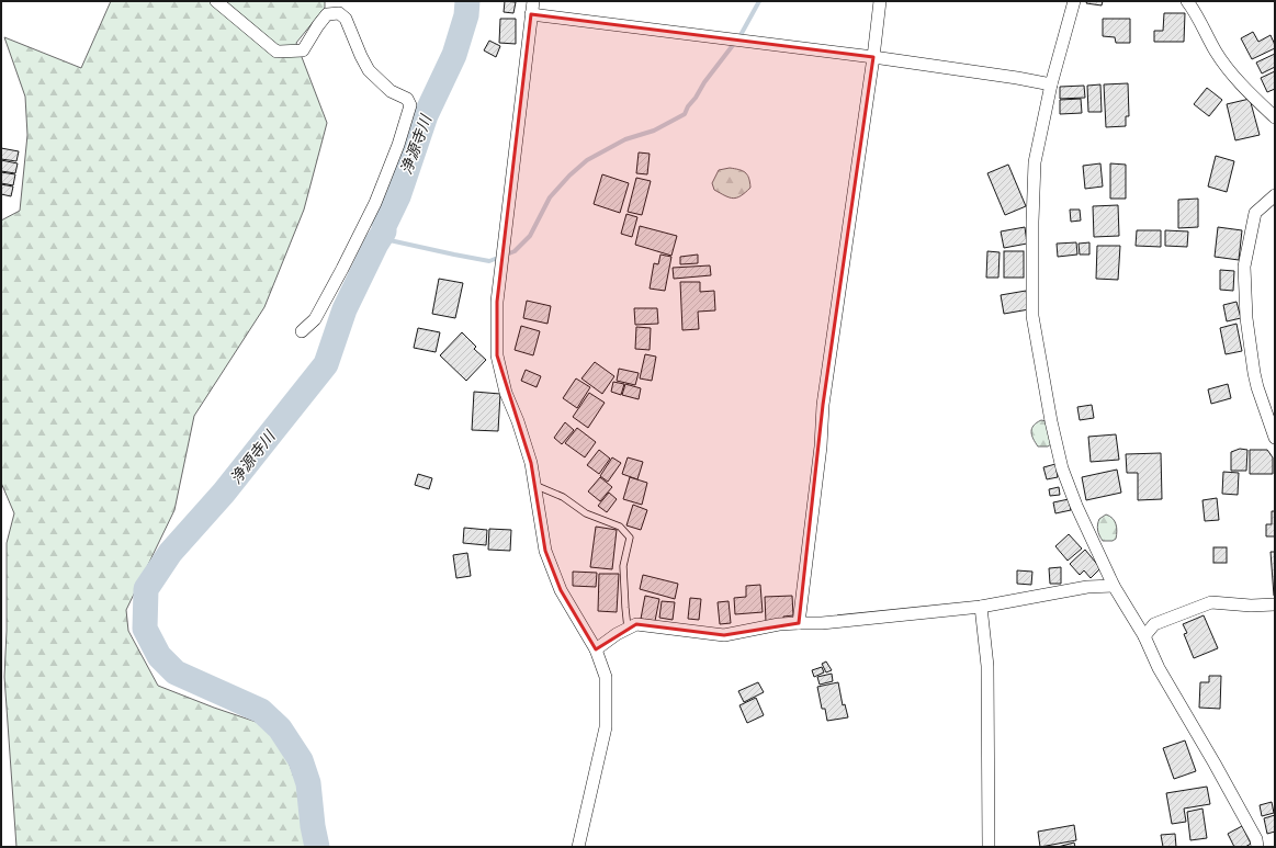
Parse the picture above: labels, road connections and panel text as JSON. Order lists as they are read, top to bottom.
{
  "water": ["浄源寺川"]
}
